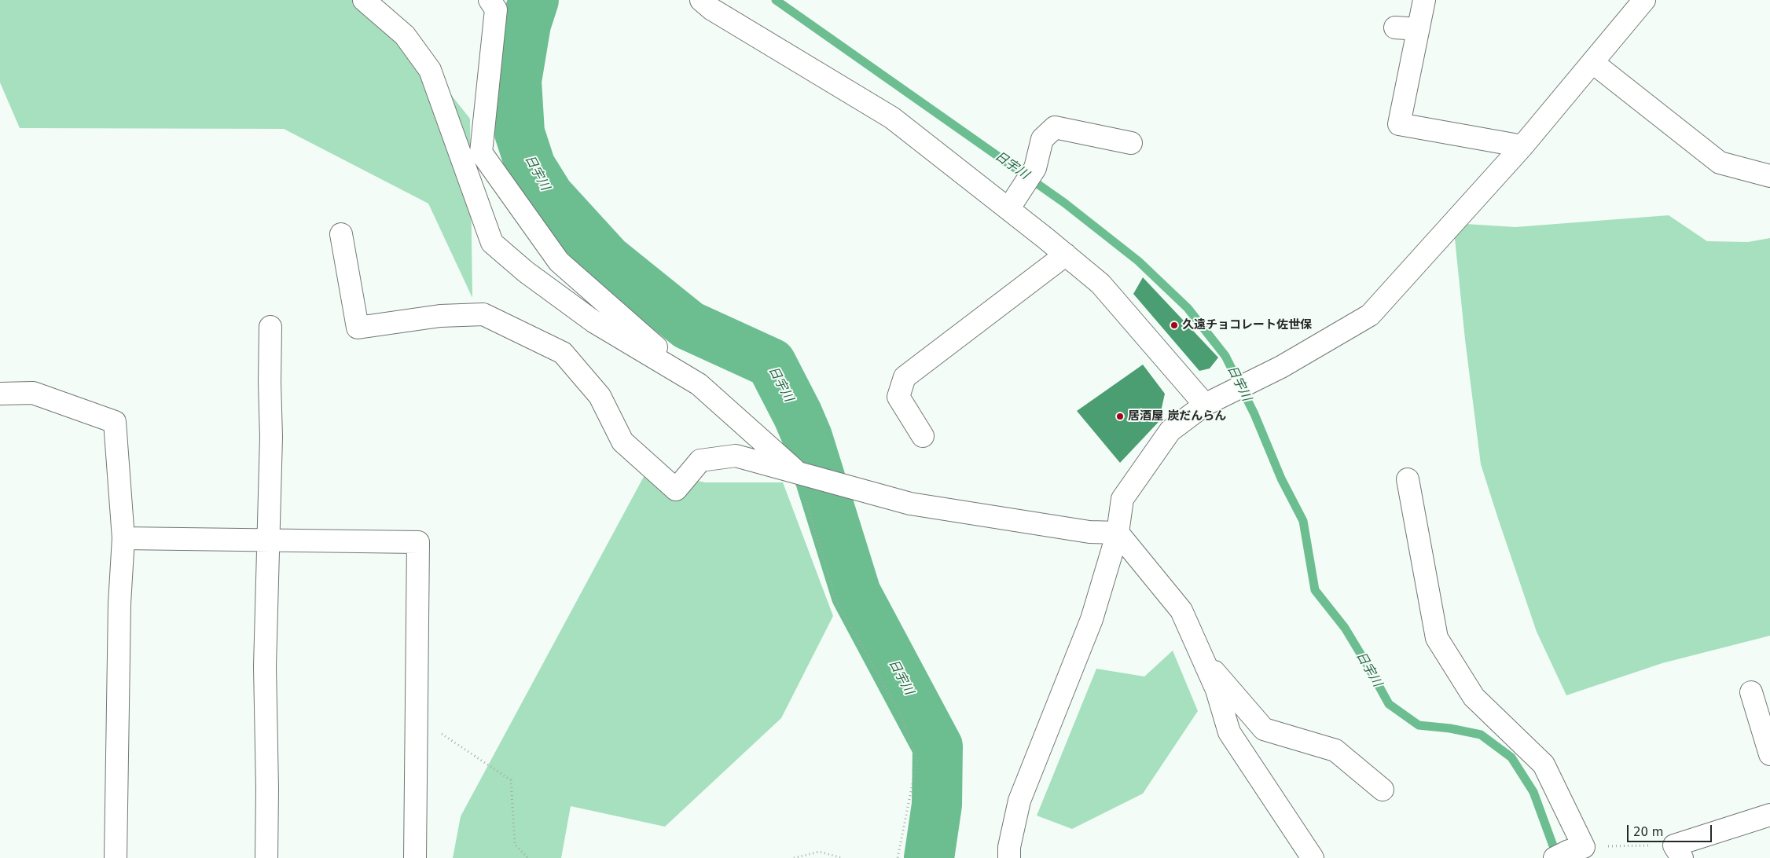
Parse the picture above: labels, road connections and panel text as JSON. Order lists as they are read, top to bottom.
{
  "water": ["日宇川"],
  "places": ["久遠チョコレート佐世保", "居酒屋 炭だんらん"],
  "scale_bar": "20 m"
}
